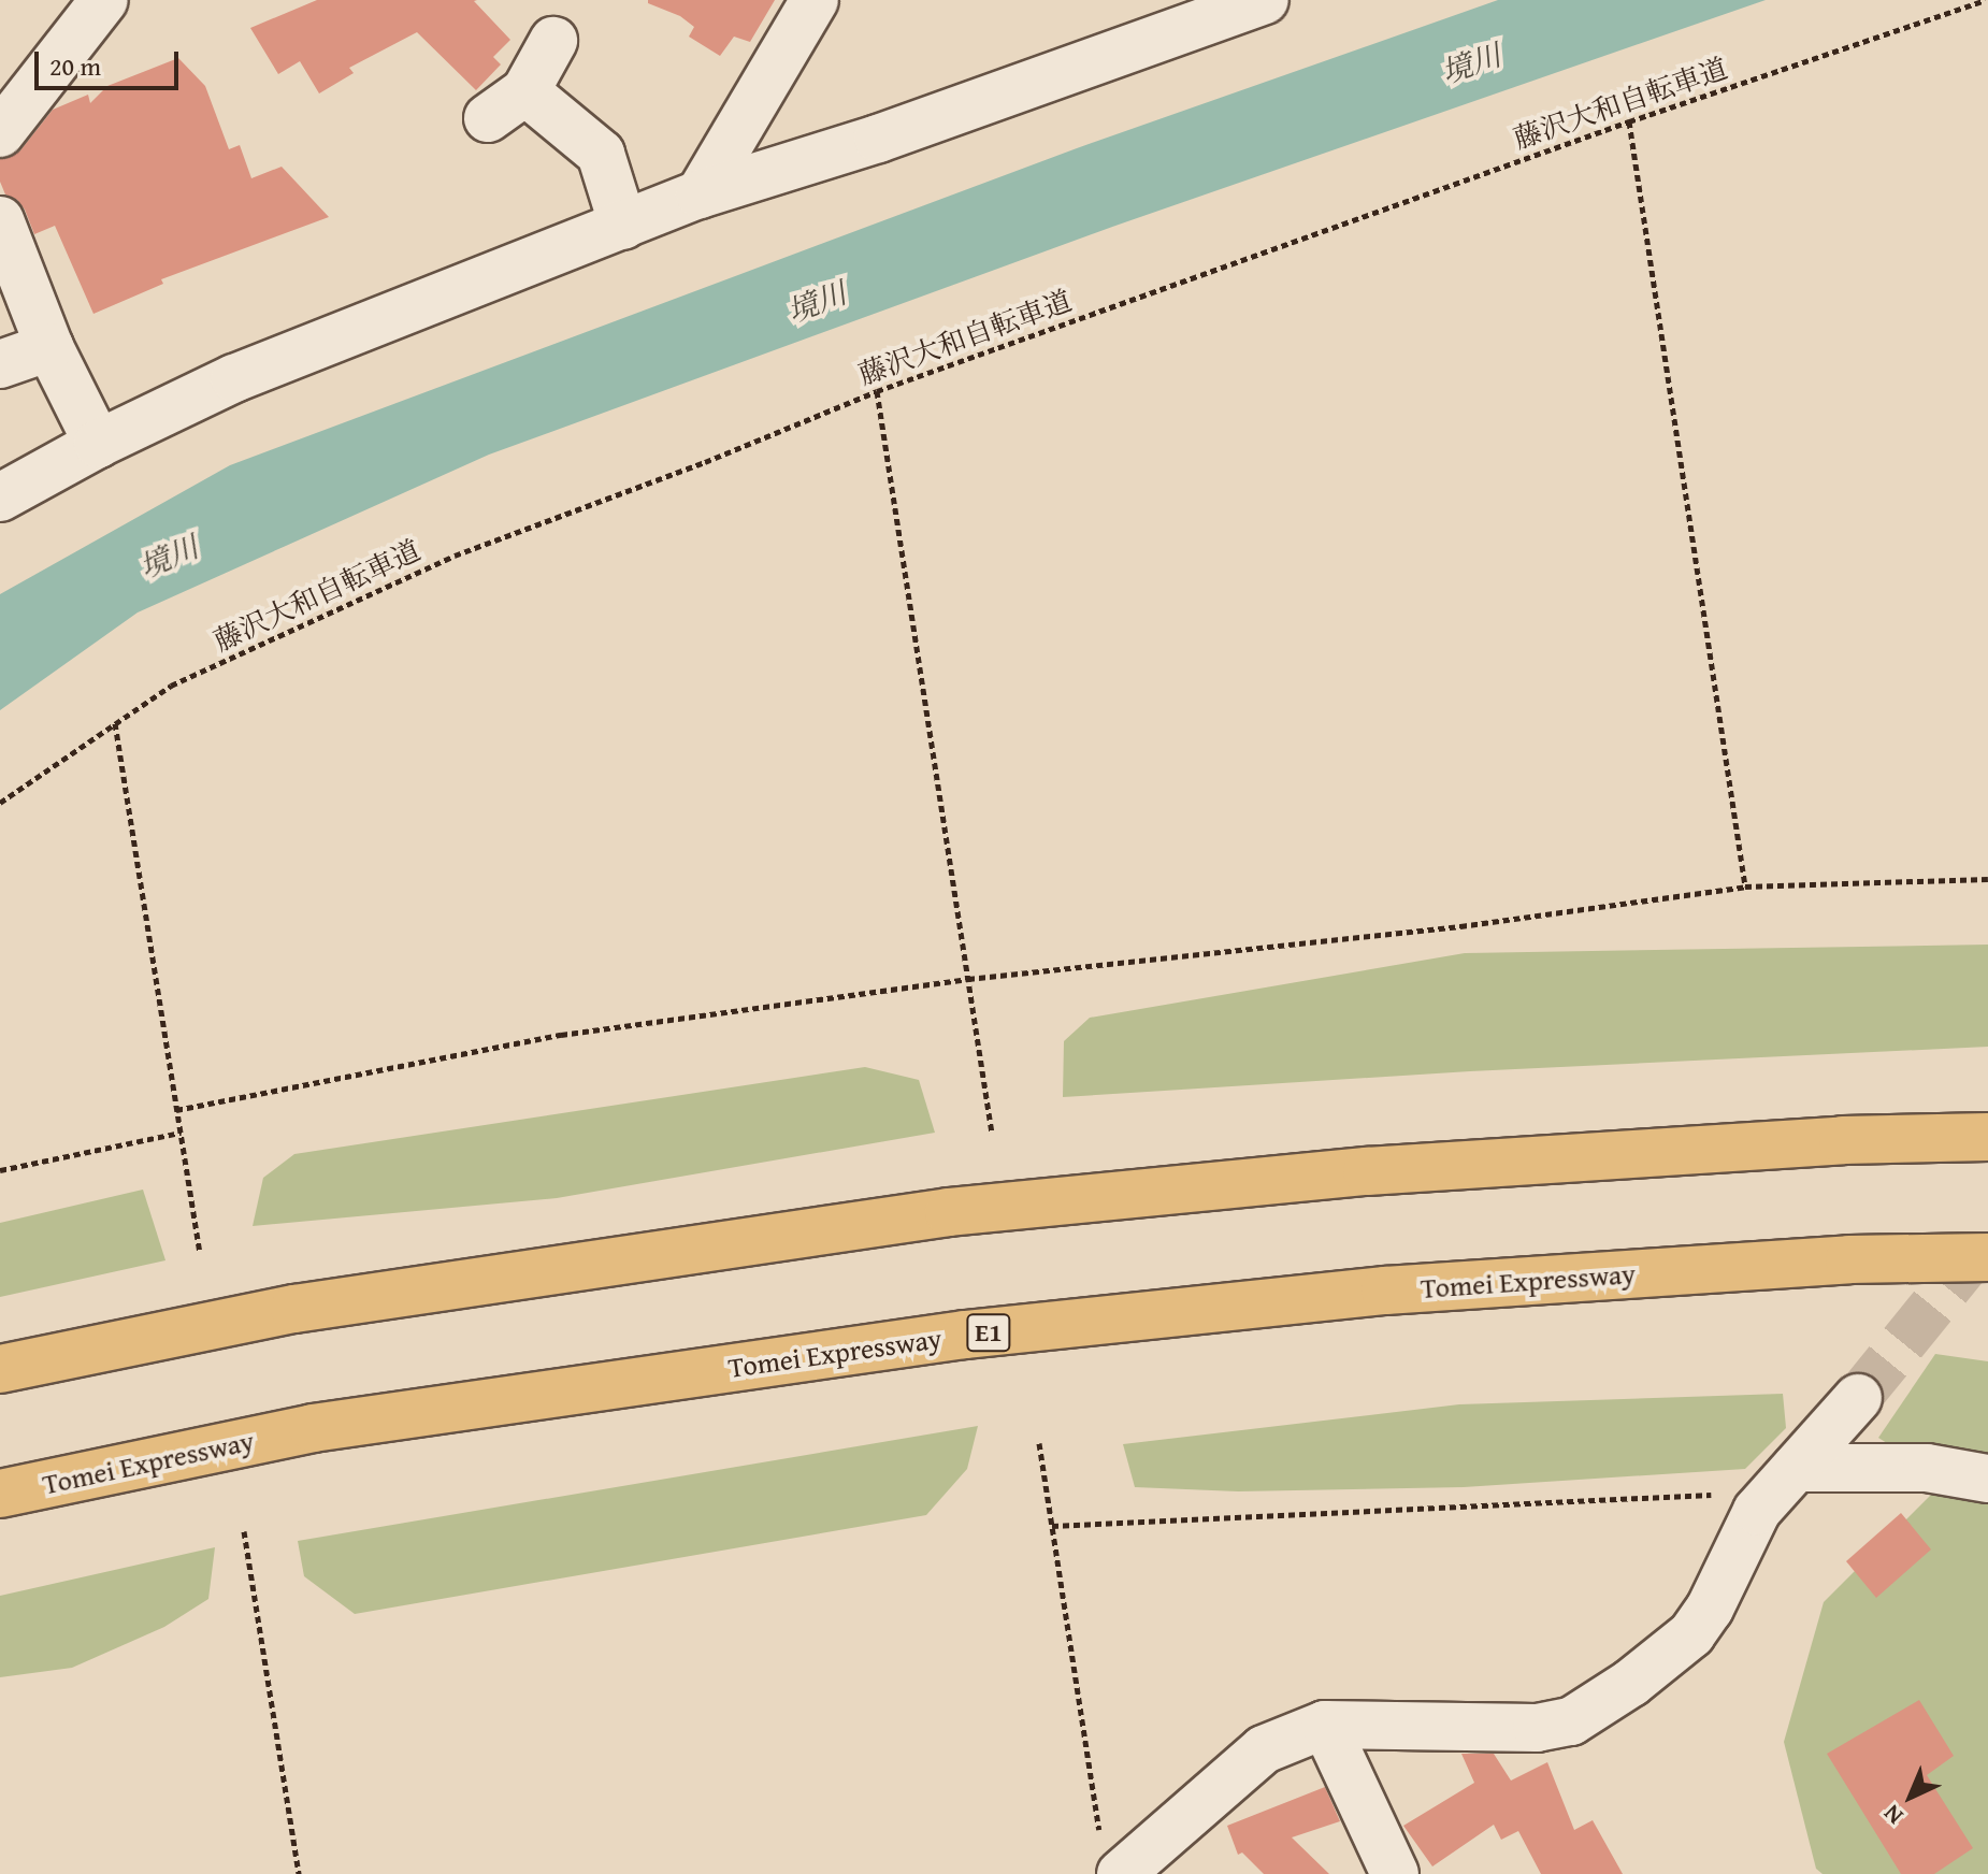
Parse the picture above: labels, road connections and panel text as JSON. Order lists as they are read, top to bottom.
{
  "streets": {
    "highway": ["Tomei Expressway", "E1"],
    "path": ["藤沢大和自転車道"]
  },
  "water": ["境川"],
  "scale_bar": "20 m",
  "north": "bottom left"
}
